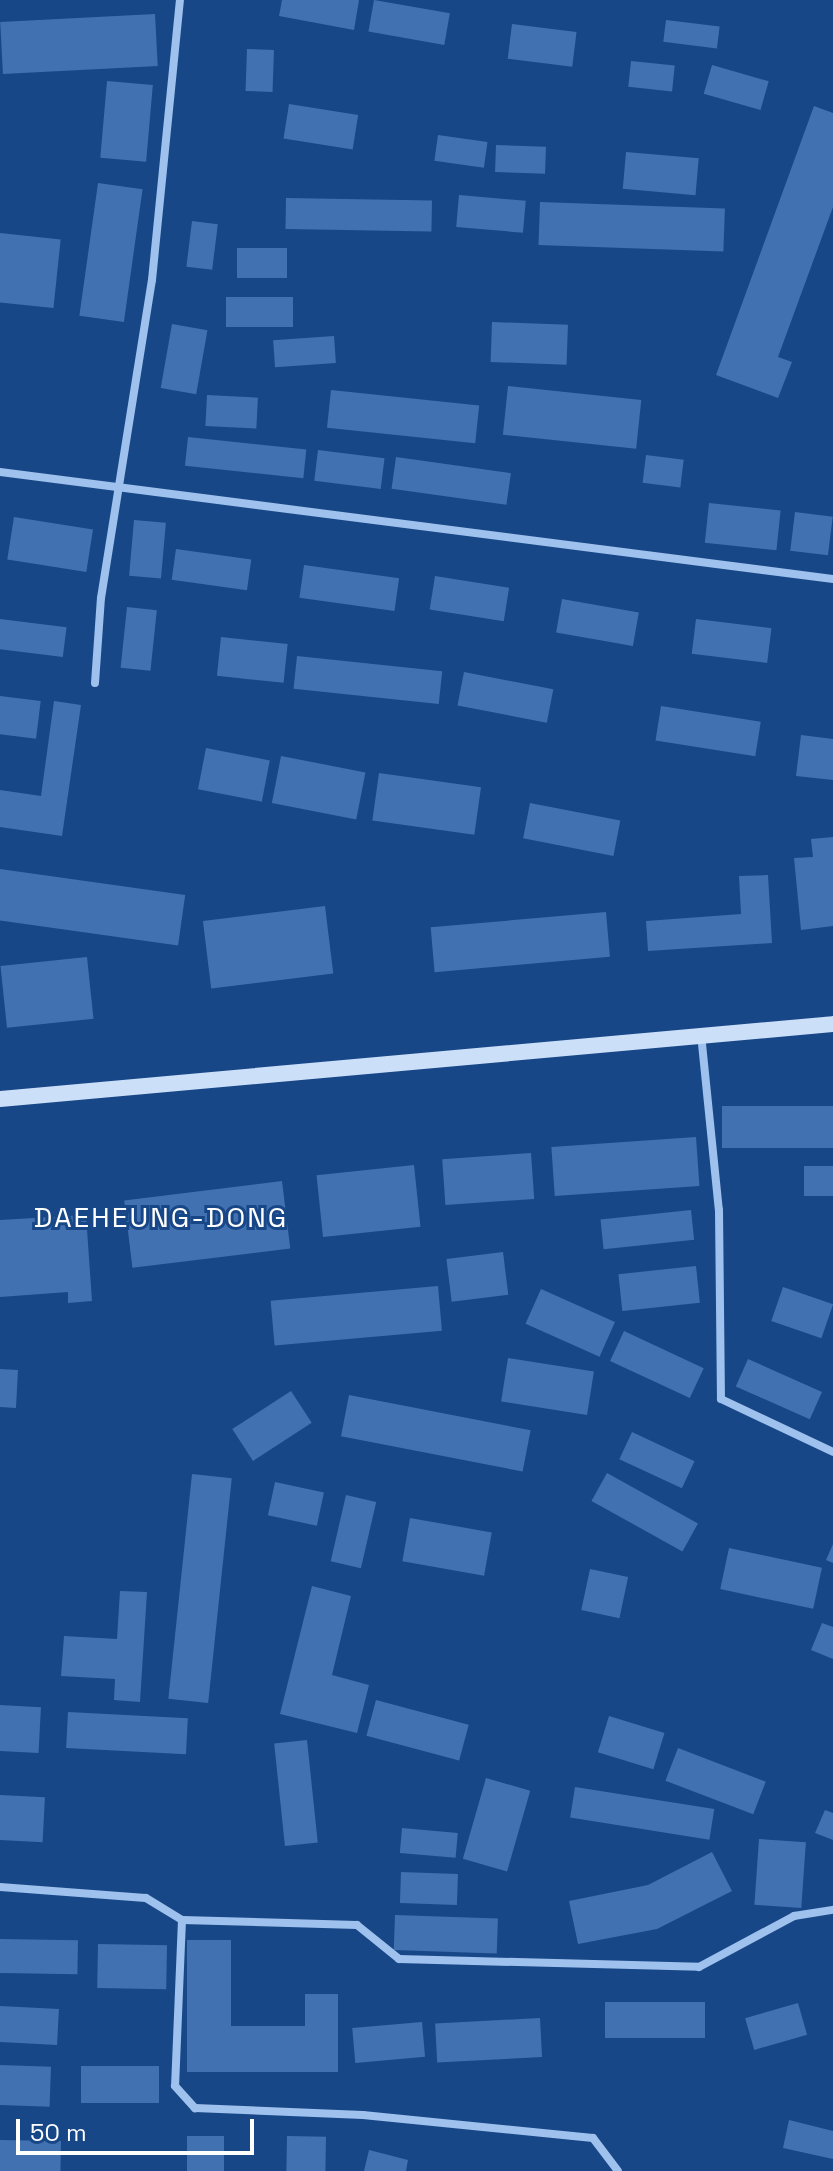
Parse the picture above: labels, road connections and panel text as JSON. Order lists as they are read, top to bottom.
{
  "districts": ["DAEHEUNG-DONG"],
  "scale_bar": "50 m"
}
